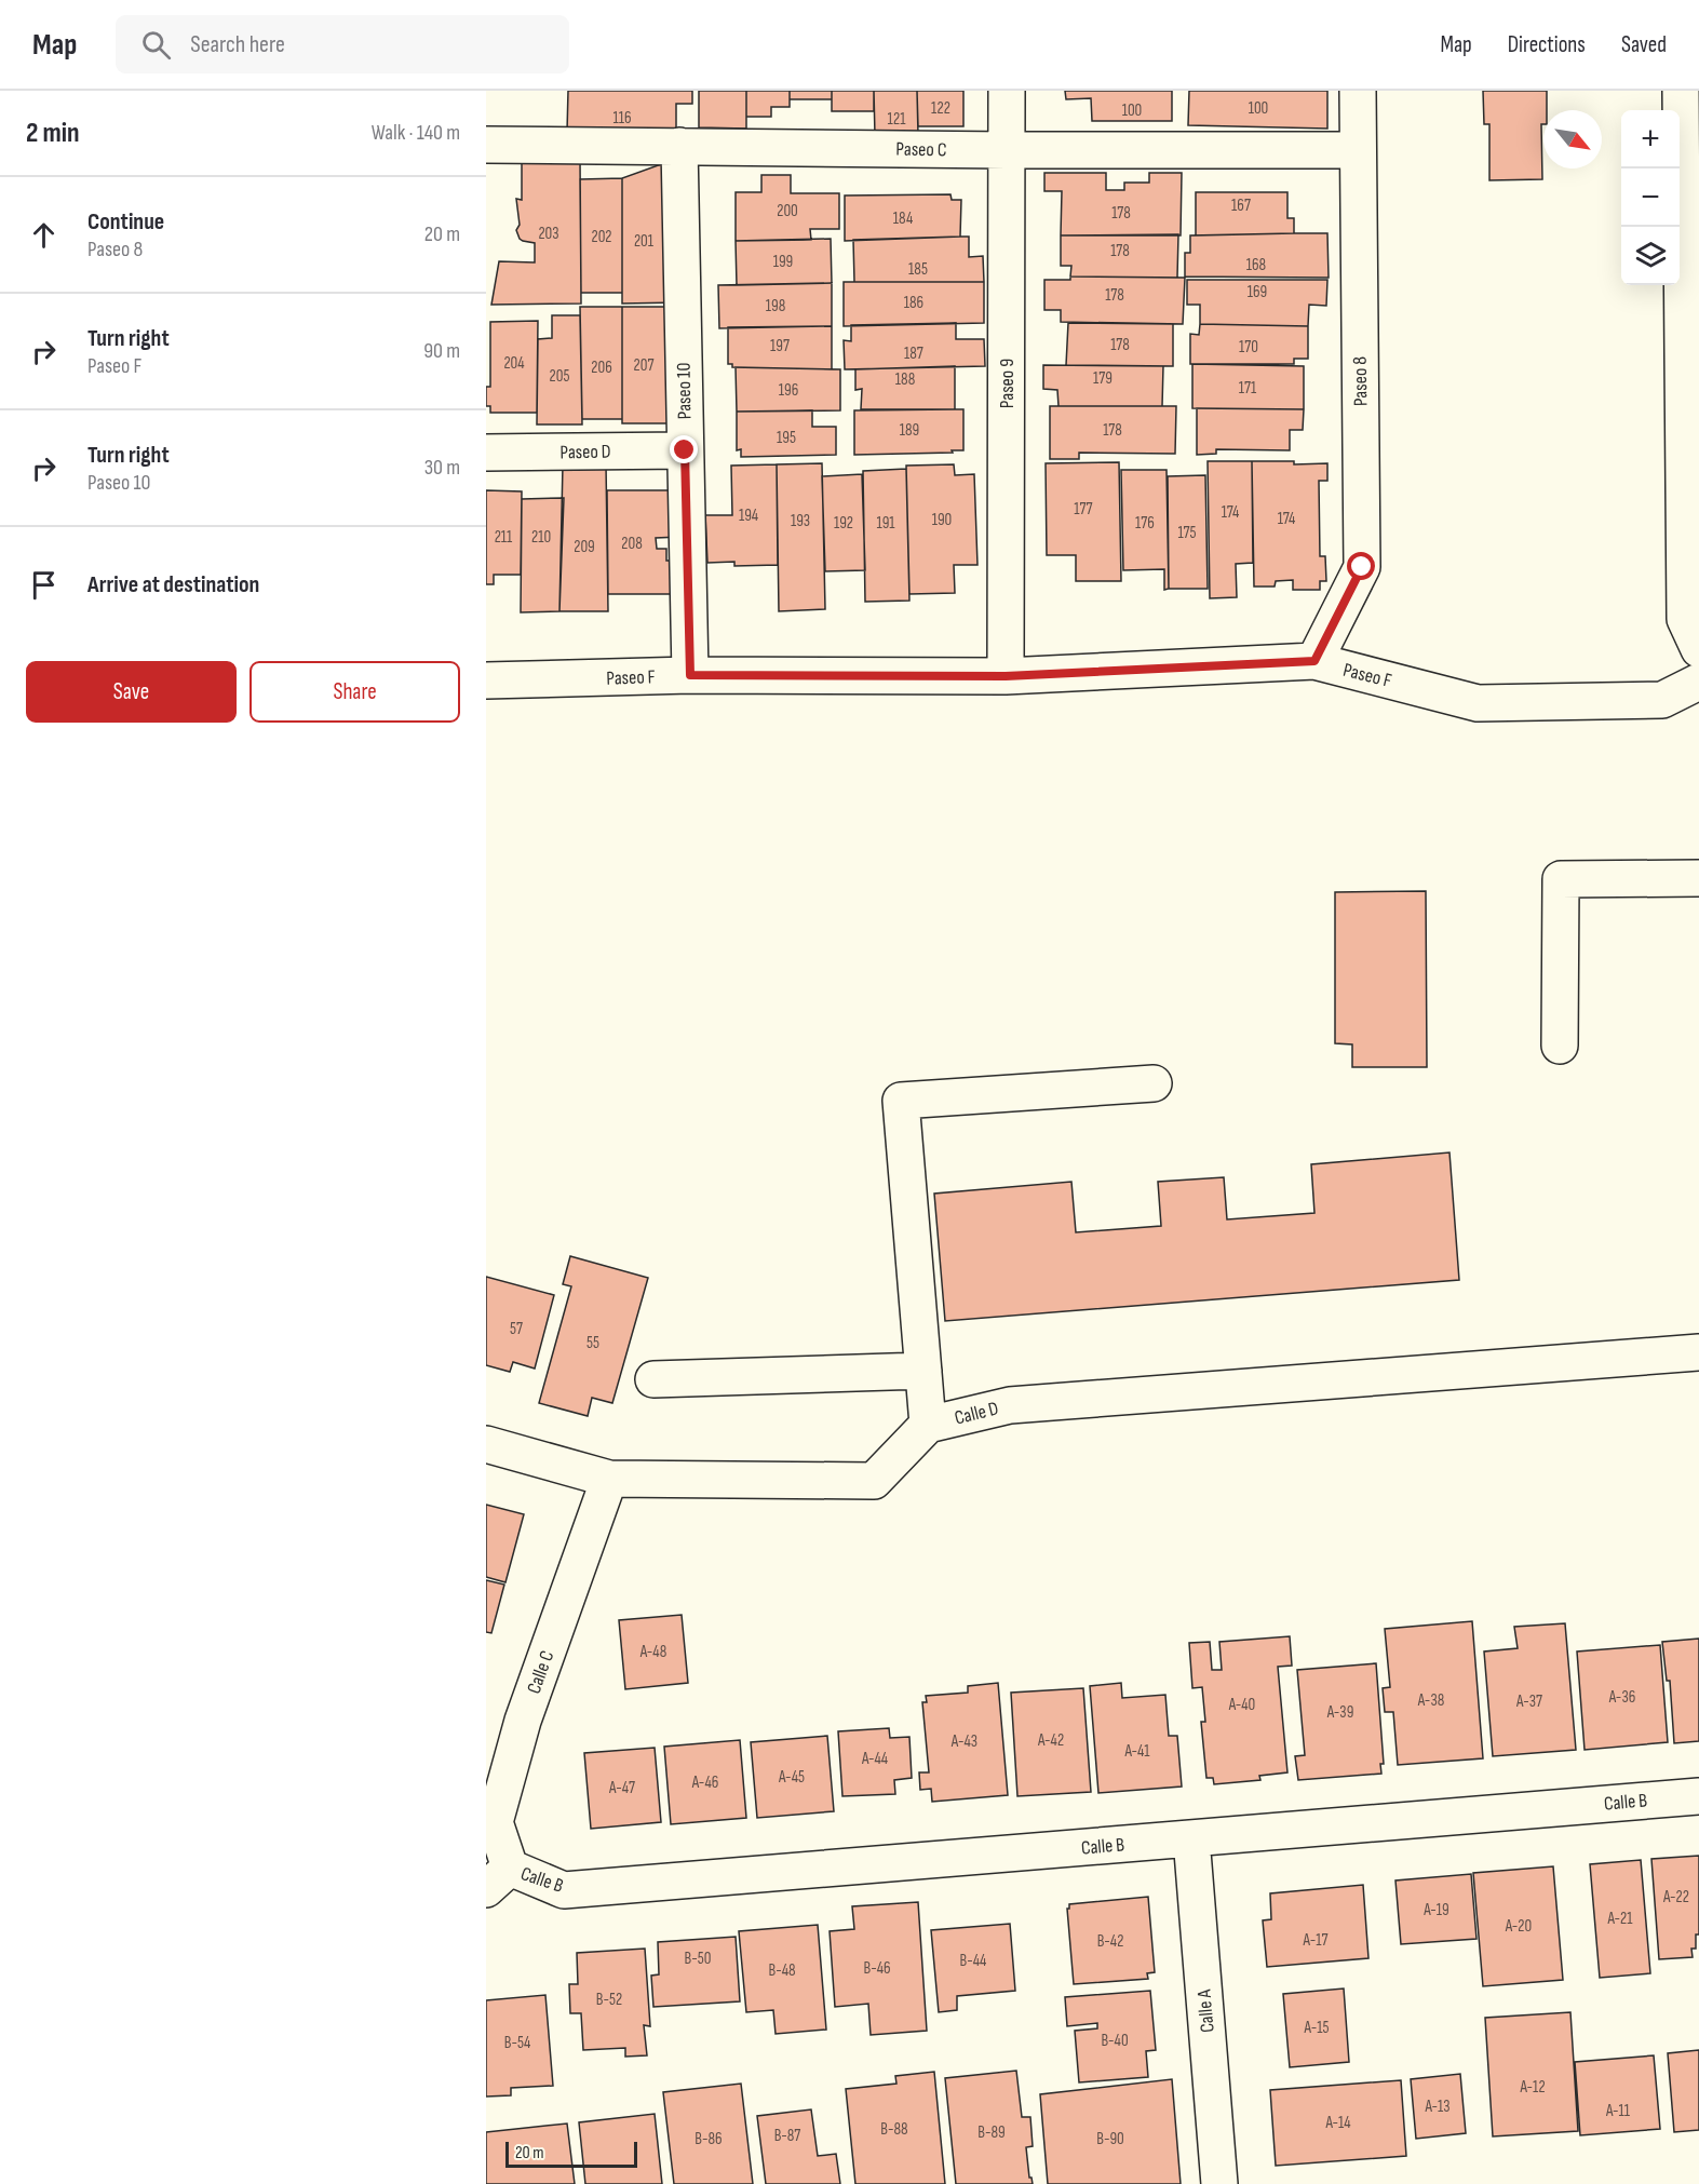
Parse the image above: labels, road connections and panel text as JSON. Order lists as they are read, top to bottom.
{
  "streets": {
    "street": [
      "Paseo C",
      "Paseo 8",
      "Paseo 9",
      "Paseo 10",
      "Paseo D",
      "Paseo F",
      "Calle D",
      "Calle C",
      "Calle B",
      "Calle A"
    ]
  },
  "crossings": [
    ["Paseo C", "Paseo 8"],
    ["Paseo C", "Paseo 9"],
    ["Paseo C", "Paseo 10"],
    ["Paseo 8", "Paseo F"],
    ["Paseo 9", "Paseo F"],
    ["Paseo 10", "Paseo D"],
    ["Paseo 10", "Paseo F"],
    ["Calle D", "Calle C"],
    ["Calle C", "Calle B"],
    ["Calle B", "Calle A"]
  ],
  "house_numbers": [
    "122",
    "100",
    "100",
    "116",
    "121",
    "167",
    "200",
    "178",
    "184",
    "203",
    "202",
    "201",
    "178",
    "199",
    "168",
    "185",
    "169",
    "178",
    "186",
    "198",
    "178",
    "197",
    "170",
    "187",
    "204",
    "207",
    "206",
    "205",
    "179",
    "188",
    "171",
    "196",
    "189",
    "178",
    "195",
    "177",
    "174",
    "194",
    "174",
    "190",
    "193",
    "192",
    "191",
    "176",
    "175",
    "211",
    "210",
    "208",
    "209",
    "57",
    "55",
    "A-48",
    "A-36",
    "A-38",
    "A-37",
    "A-40",
    "A-39",
    "A-42",
    "A-43",
    "A-41",
    "A-44",
    "A-45",
    "A-46",
    "A-47",
    "A-22",
    "A-19",
    "A-21",
    "A-20",
    "A-17",
    "B-42",
    "B-50",
    "B-44",
    "B-46",
    "B-48",
    "B-52",
    "A-15",
    "B-40",
    "B-54",
    "A-12",
    "A-13",
    "A-11",
    "A-14",
    "B-88",
    "B-89",
    "B-87",
    "B-86",
    "B-90"
  ],
  "scale_bar": "20 m",
  "north": "bottom right",
  "page": {
    "header": "Map",
    "search": "Search here",
    "nav": ["Map", "Directions", "Saved"],
    "heading": ["2 min", "Walk · 140 m"],
    "map_buttons": ["+", "−"],
    "list": [
      ["Continue", "Paseo 8", "20 m"],
      ["Turn right", "Paseo F", "90 m"],
      ["Turn right", "Paseo 10", "30 m"],
      "Arrive at destination"
    ],
    "buttons": ["Save", "Share"],
    "scale": "20 m"
  }
}
